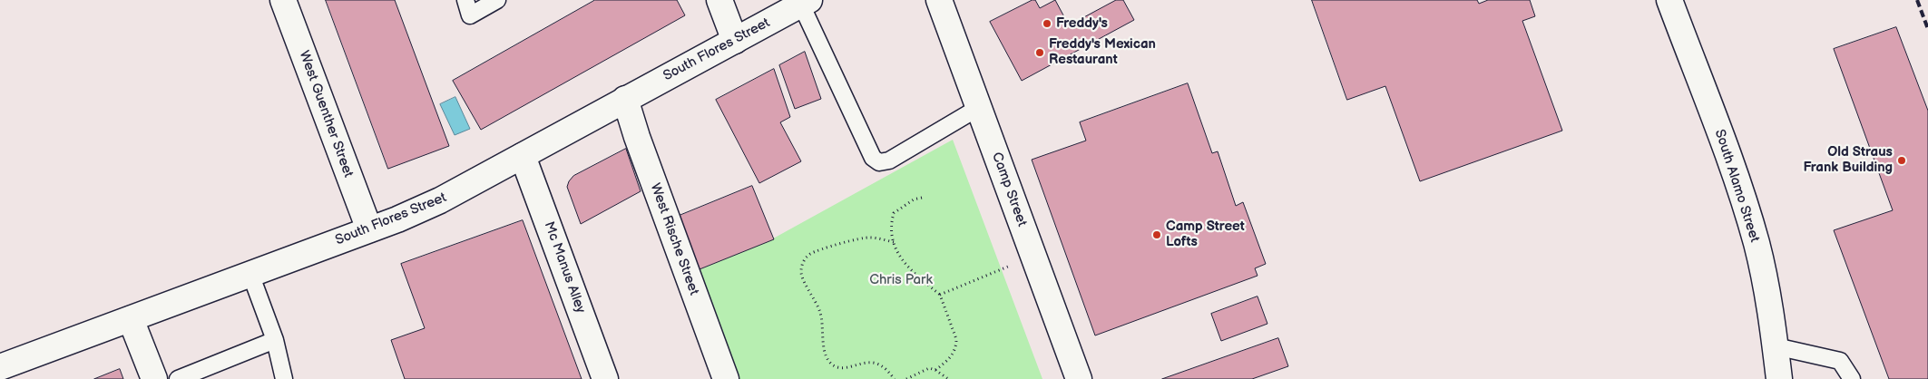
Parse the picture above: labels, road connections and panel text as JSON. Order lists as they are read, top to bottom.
{
  "streets": {
    "street": [
      "South Flores Street",
      "West Guenther Street",
      "South Alamo Street",
      "Camp Street",
      "West Rische Street",
      "Mc Manus Alley"
    ]
  },
  "crossings": [
    ["South Flores Street", "West Guenther Street"],
    ["South Flores Street", "West Rische Street"],
    ["South Flores Street", "Mc Manus Alley"]
  ],
  "parks": ["Chris Park"],
  "places": [
    "Freddy's",
    "Freddy's Mexican Restaurant",
    "Old Straus Frank Building",
    "Camp Street Lofts"
  ]
}
